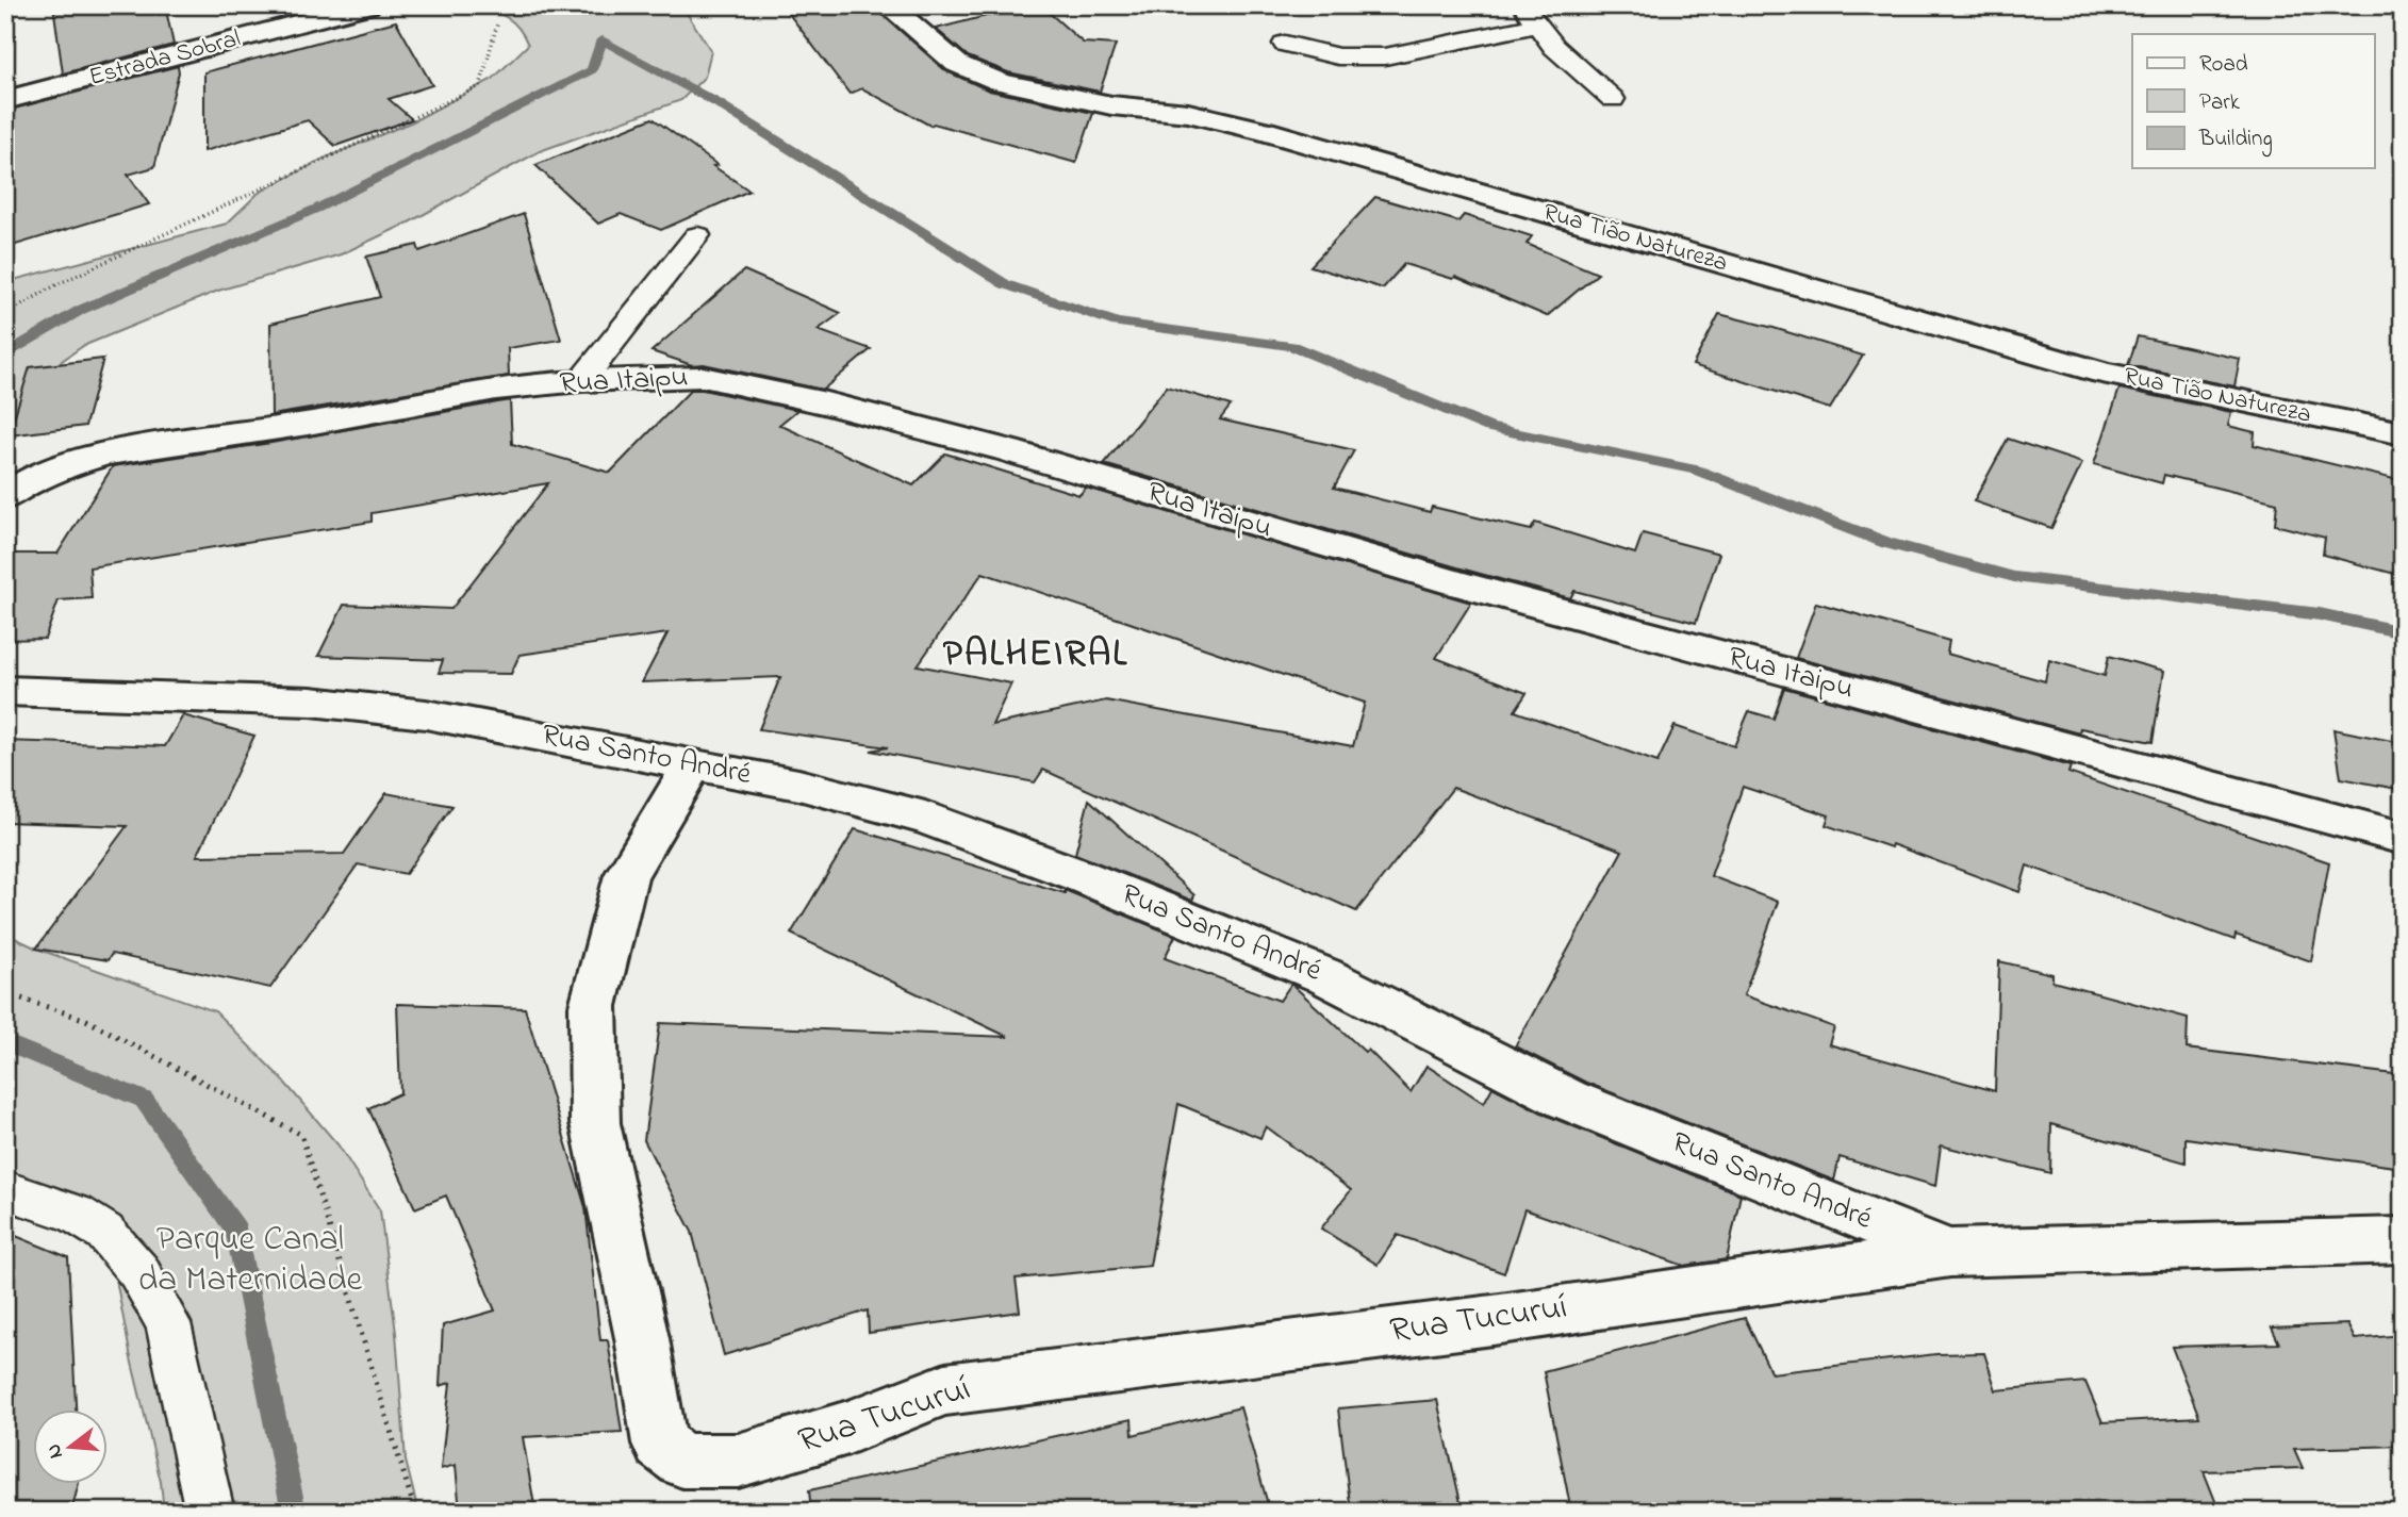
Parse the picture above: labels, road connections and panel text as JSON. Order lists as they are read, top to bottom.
{
  "streets": {
    "street": [
      "Estrada Sobral",
      "Rua Tião Natureza",
      "Rua Itaipu",
      "Rua Santo André",
      "Rua Tucuruí"
    ]
  },
  "crossings": [
    ["Rua Santo André", "Rua Tucuruí"]
  ],
  "districts": ["PALHEIRAL"],
  "parks": ["Parque Canal da Maternidade"],
  "legend": ["Road", "Park", "Building"],
  "north": "left"
}
